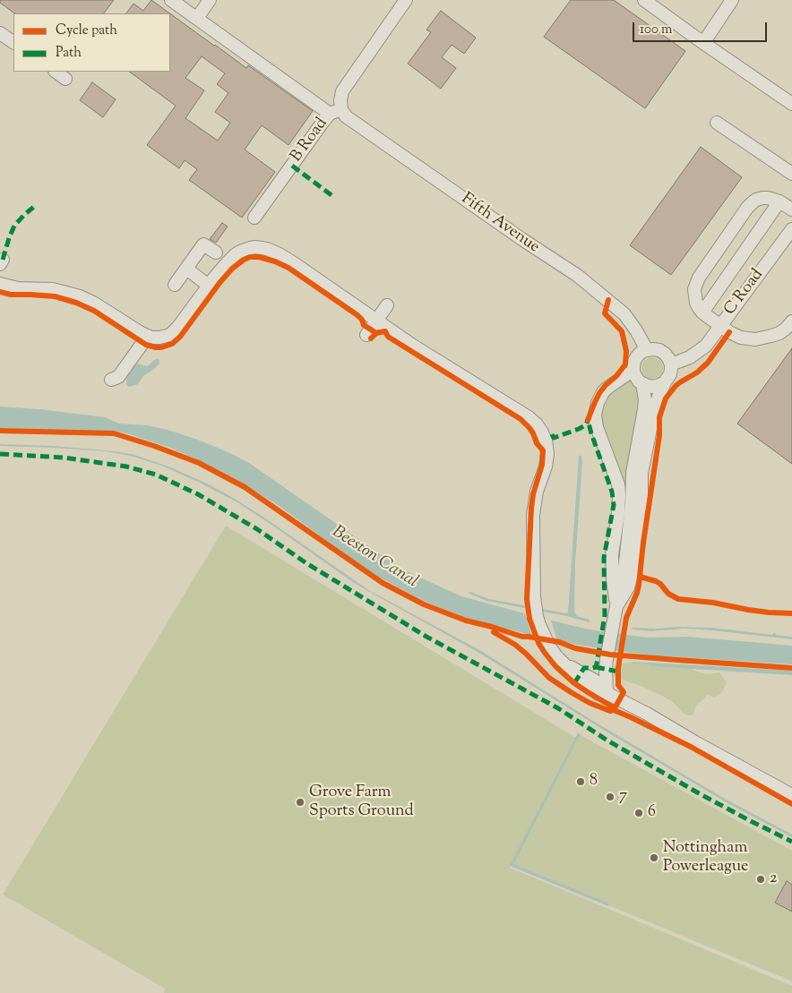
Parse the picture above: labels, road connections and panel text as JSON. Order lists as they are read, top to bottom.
{
  "streets": {
    "street": ["B Road", "Fifth Avenue", "C Road"]
  },
  "crossings": [
    ["B Road", "Fifth Avenue"],
    ["Fifth Avenue", "C Road"]
  ],
  "water": ["Beeston Canal"],
  "places": [
    "8",
    "7",
    "Grove Farm Sports Ground",
    "6",
    "Nottingham Powerleague",
    "2"
  ],
  "legend": ["Cycle path", "Path"],
  "scale_bar": "100 m"
}
